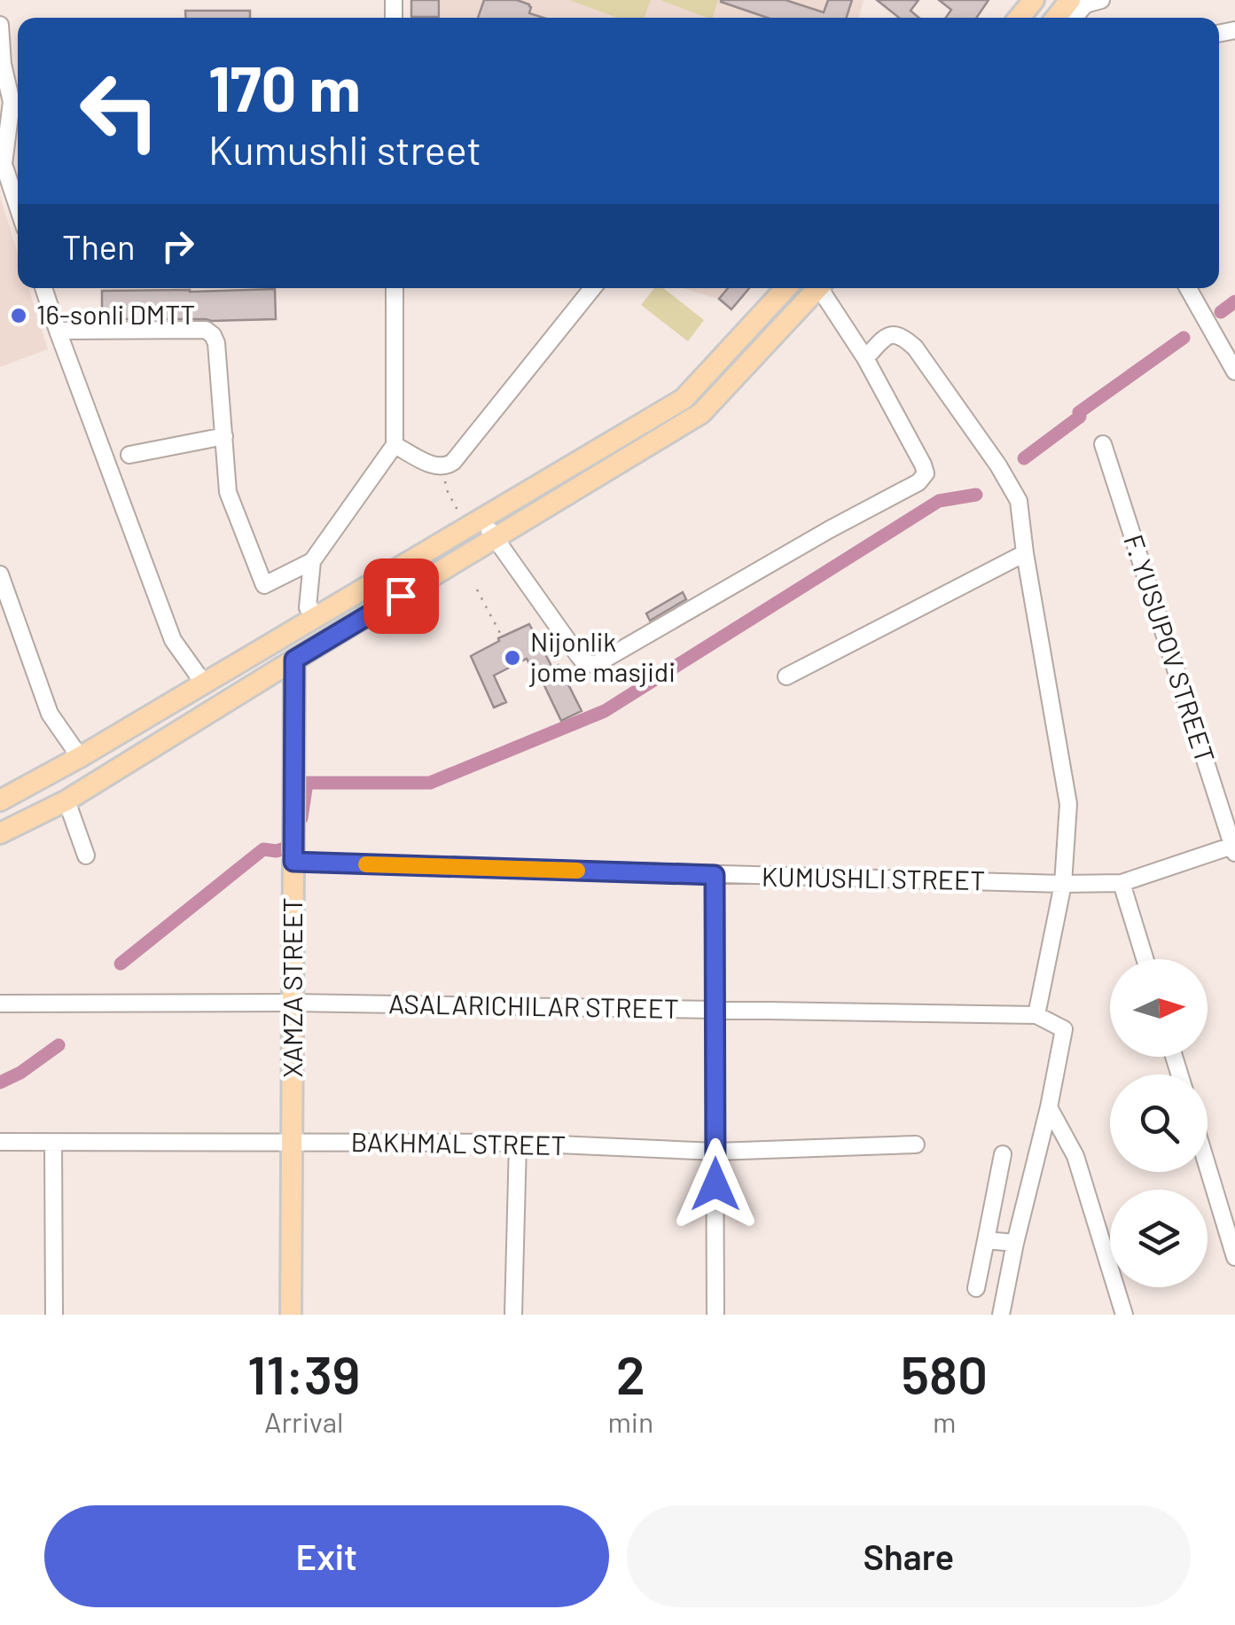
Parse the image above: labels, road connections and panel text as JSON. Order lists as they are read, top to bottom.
{
  "streets": {
    "main road": ["XAMZA STREET"],
    "street": [
      "F. YUSUPOV STREET",
      "KUMUSHLI STREET",
      "ASALARICHILAR STREET",
      "BAKHMAL STREET"
    ]
  },
  "crossings": [
    ["F. YUSUPOV STREET", "KUMUSHLI STREET"],
    ["KUMUSHLI STREET", "XAMZA STREET"],
    ["XAMZA STREET", "ASALARICHILAR STREET"],
    ["XAMZA STREET", "BAKHMAL STREET"]
  ],
  "places": ["16-sonli DMTT", "Nijonlik jome masjidi"],
  "north": "right",
  "page": {
    "turn": ["170 m", "Kumushli street"],
    "then": "Then",
    "eta": [
      "11:39",
      "Arrival",
      "2",
      "min",
      "580",
      "m"
    ],
    "buttons": ["Exit", "Share"]
  }
}
